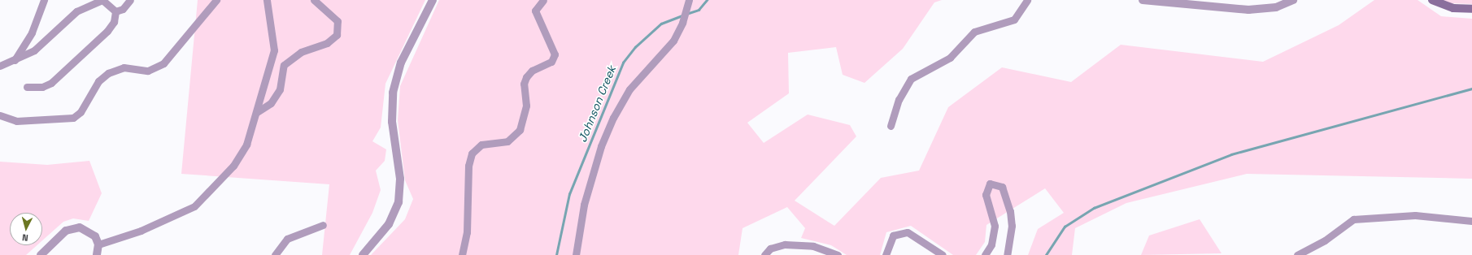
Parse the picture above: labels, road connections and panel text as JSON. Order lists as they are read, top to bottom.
{
  "water": ["Johnson Creek"],
  "north": "bottom"
}
